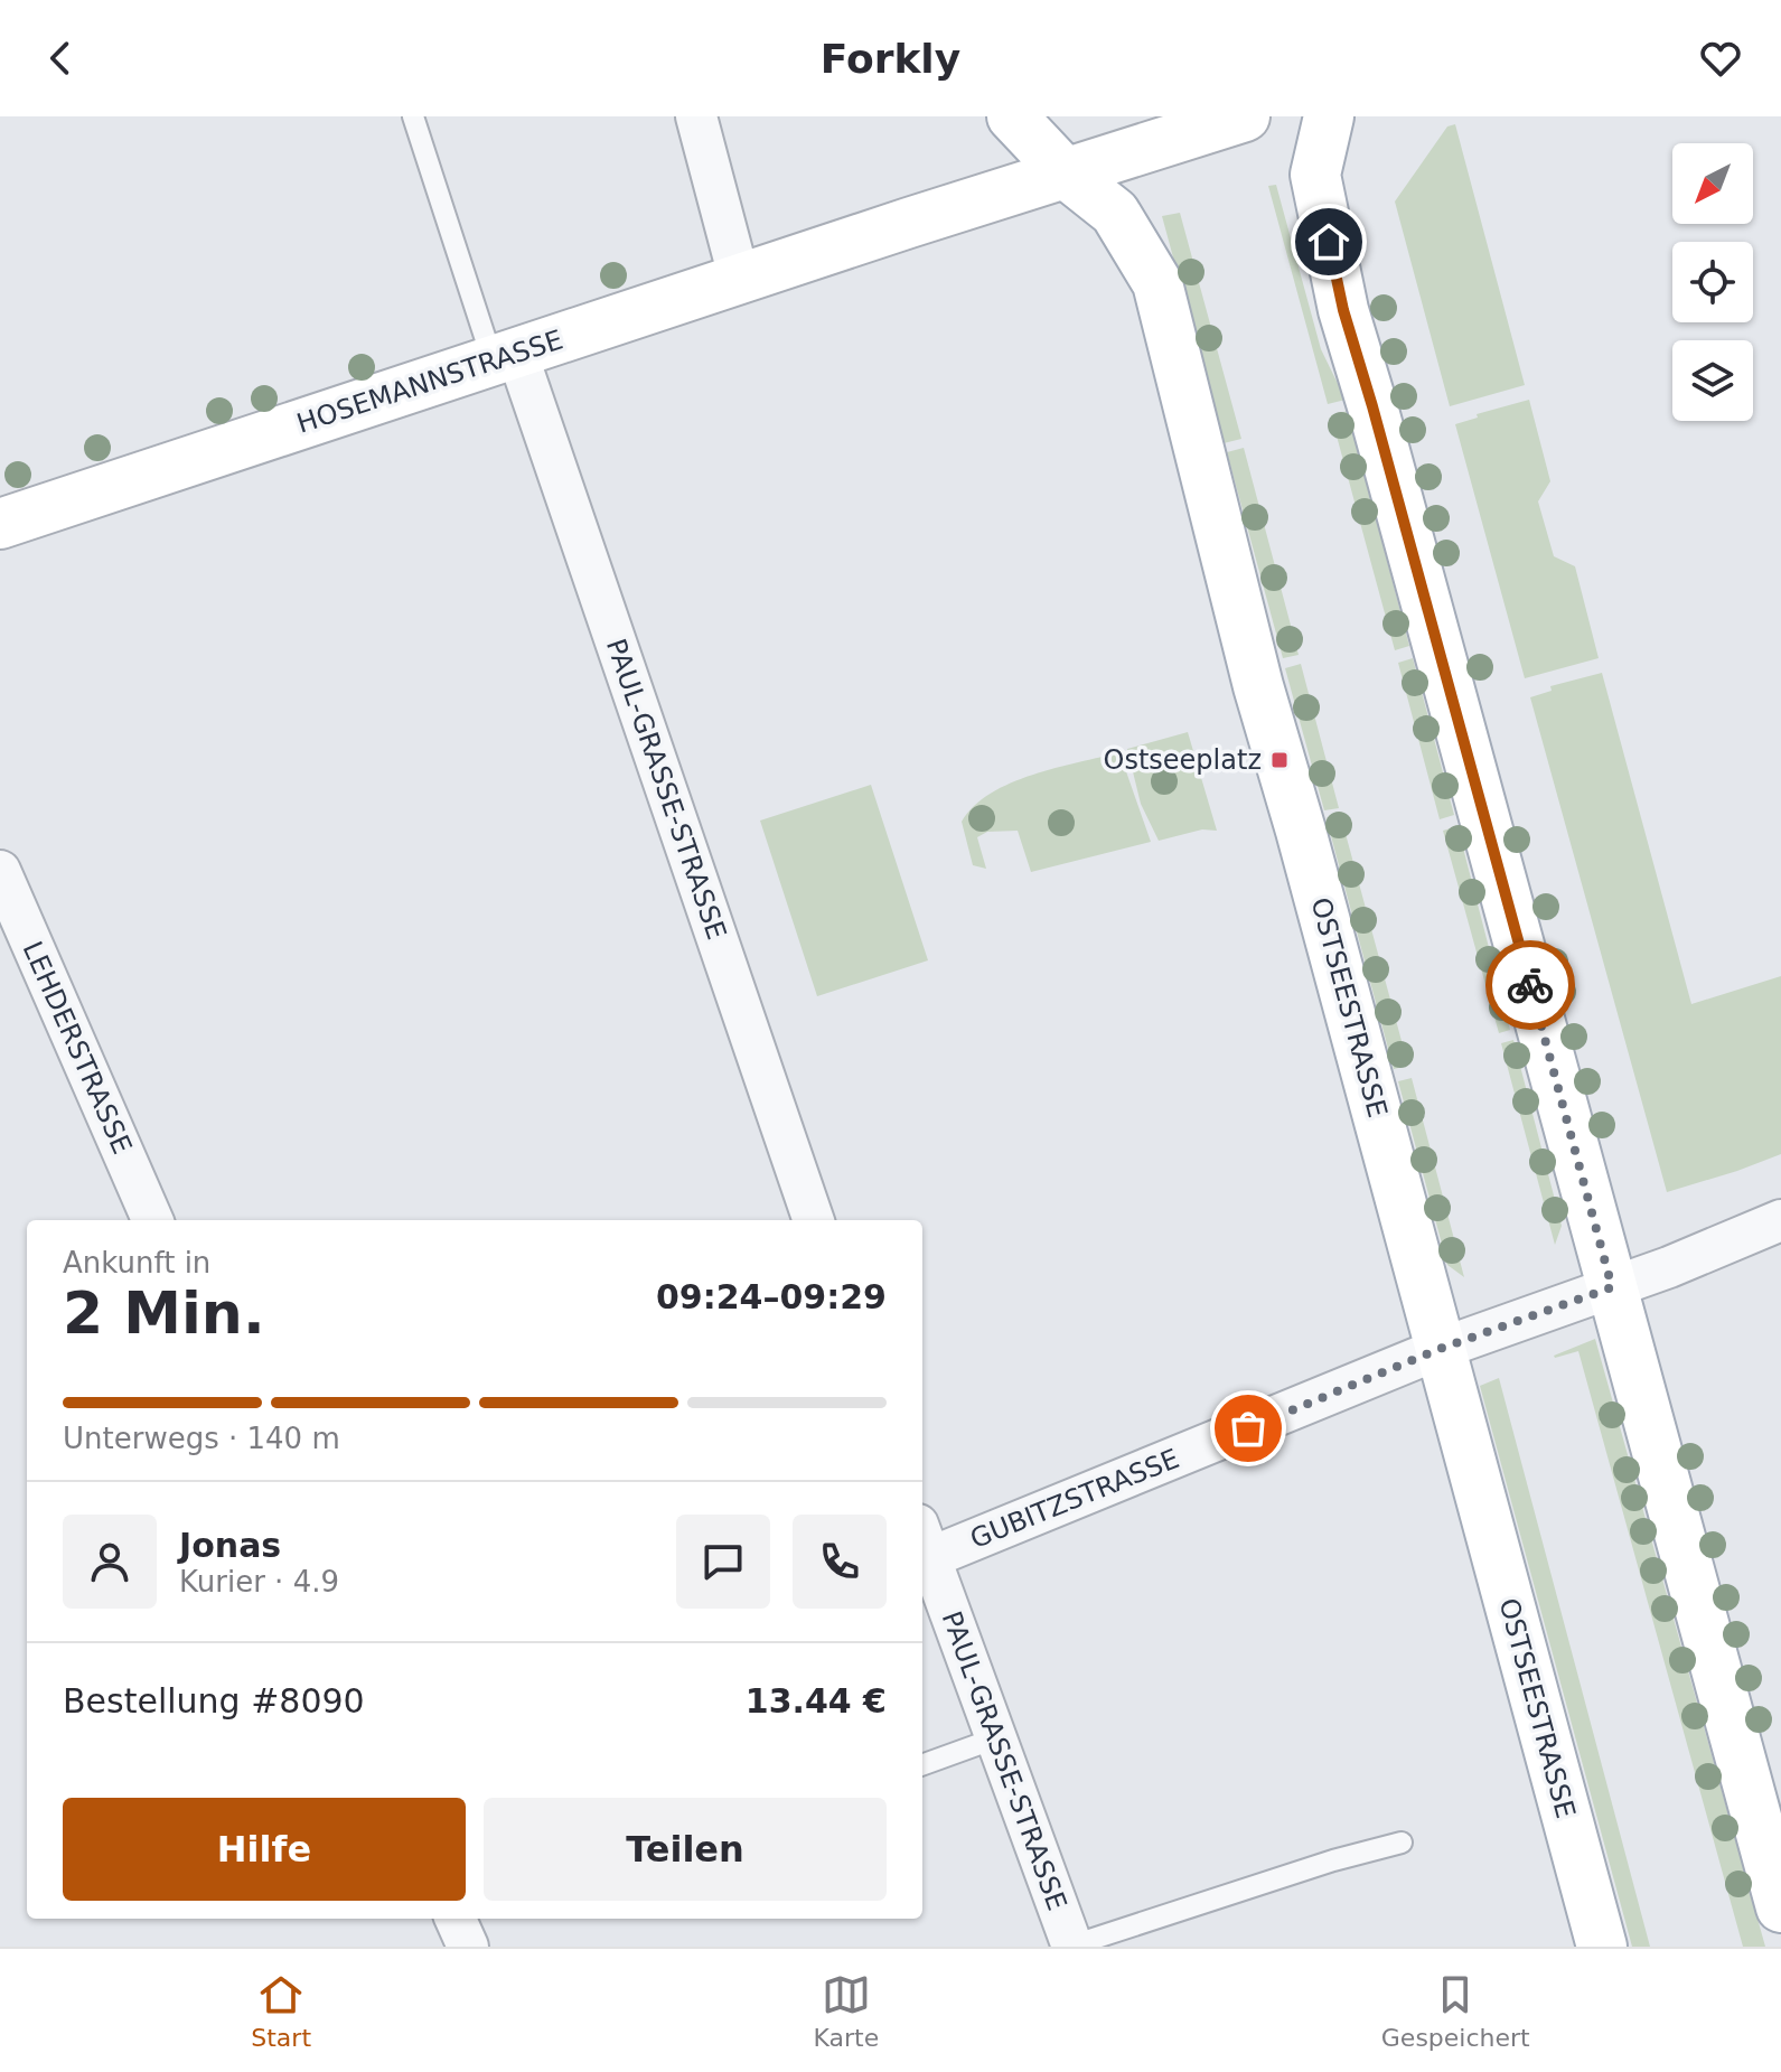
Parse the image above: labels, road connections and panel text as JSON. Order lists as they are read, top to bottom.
{
  "streets": {
    "main road": ["HOSEMANNSTRASSE", "OSTSEESTRASSE"],
    "street": ["PAUL-GRASSE-STRASSE", "LEHDERSTRASSE", "GUBITZSTRASSE"]
  },
  "crossings": [
    ["HOSEMANNSTRASSE", "PAUL-GRASSE-STRASSE"],
    ["HOSEMANNSTRASSE", "OSTSEESTRASSE"],
    ["OSTSEESTRASSE", "GUBITZSTRASSE"]
  ],
  "places": {
    "transit": ["Ostseeplatz"]
  },
  "north": "bottom left",
  "page": {
    "header": "Forkly",
    "heading": ["2 Min.", "Ankunft in", "09:24–09:29"],
    "panel": [
      "Jonas",
      "Kurier · 4.9",
      "Bestellung #8090",
      "13.44 €"
    ],
    "bar": "Unterwegs · 140 m",
    "buttons": ["Hilfe", "Teilen"],
    "tabs": ["Start", "Karte", "Gespeichert"]
  }
}
